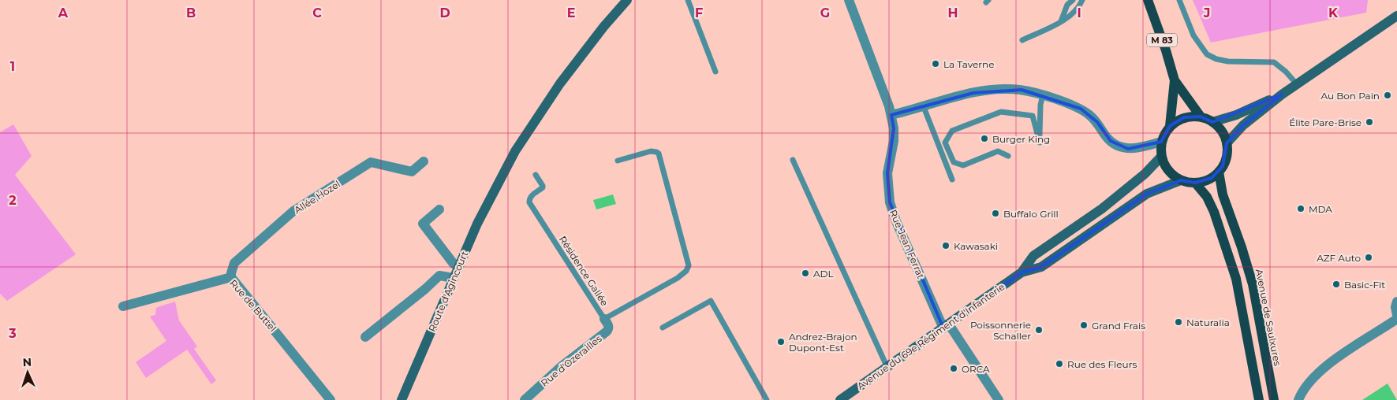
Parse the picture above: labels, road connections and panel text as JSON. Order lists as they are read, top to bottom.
{
  "streets": {
    "main road": ["M 83", "Avenue de Saulxures"],
    "street": [
      "Allée Hozel",
      "Rue Jean Ferrat",
      "Route d'Agincourt",
      "Rue de Buttel",
      "Avenue du 69e Régiment d'Infanterie",
      "Rue d'Ozerailles"
    ],
    "lane": ["Résidence Gallée"]
  },
  "crossings": [
    ["M 83", "Avenue de Saulxures"],
    ["M 83", "Avenue du 69e Régiment d'Infanterie"],
    ["Allée Hozel", "Rue de Buttel"],
    ["Rue Jean Ferrat", "Avenue du 69e Régiment d'Infanterie"],
    ["Résidence Gallée", "Rue d'Ozerailles"],
    ["Avenue de Saulxures", "Avenue du 69e Régiment d'Infanterie"]
  ],
  "places": [
    "La Taverne",
    "Au Bon Pain",
    "Élite Pare-Brise",
    "Burger King",
    "MDA",
    "Buffalo Grill",
    "Kawasaki",
    "AZF Auto",
    "ADL",
    "Basic-Fit",
    "Naturalia",
    "Grand Frais",
    "Poissonnerie Schaller",
    "Andrez-Brajon Dupont-Est",
    "Rue des Fleurs",
    "ORCA"
  ],
  "north": "top",
  "grid": {
    "columns": [
      "A",
      "B",
      "C",
      "D",
      "E",
      "F",
      "G",
      "H",
      "I",
      "J",
      "K"
    ],
    "rows": ["1", "2", "3"]
  }
}
